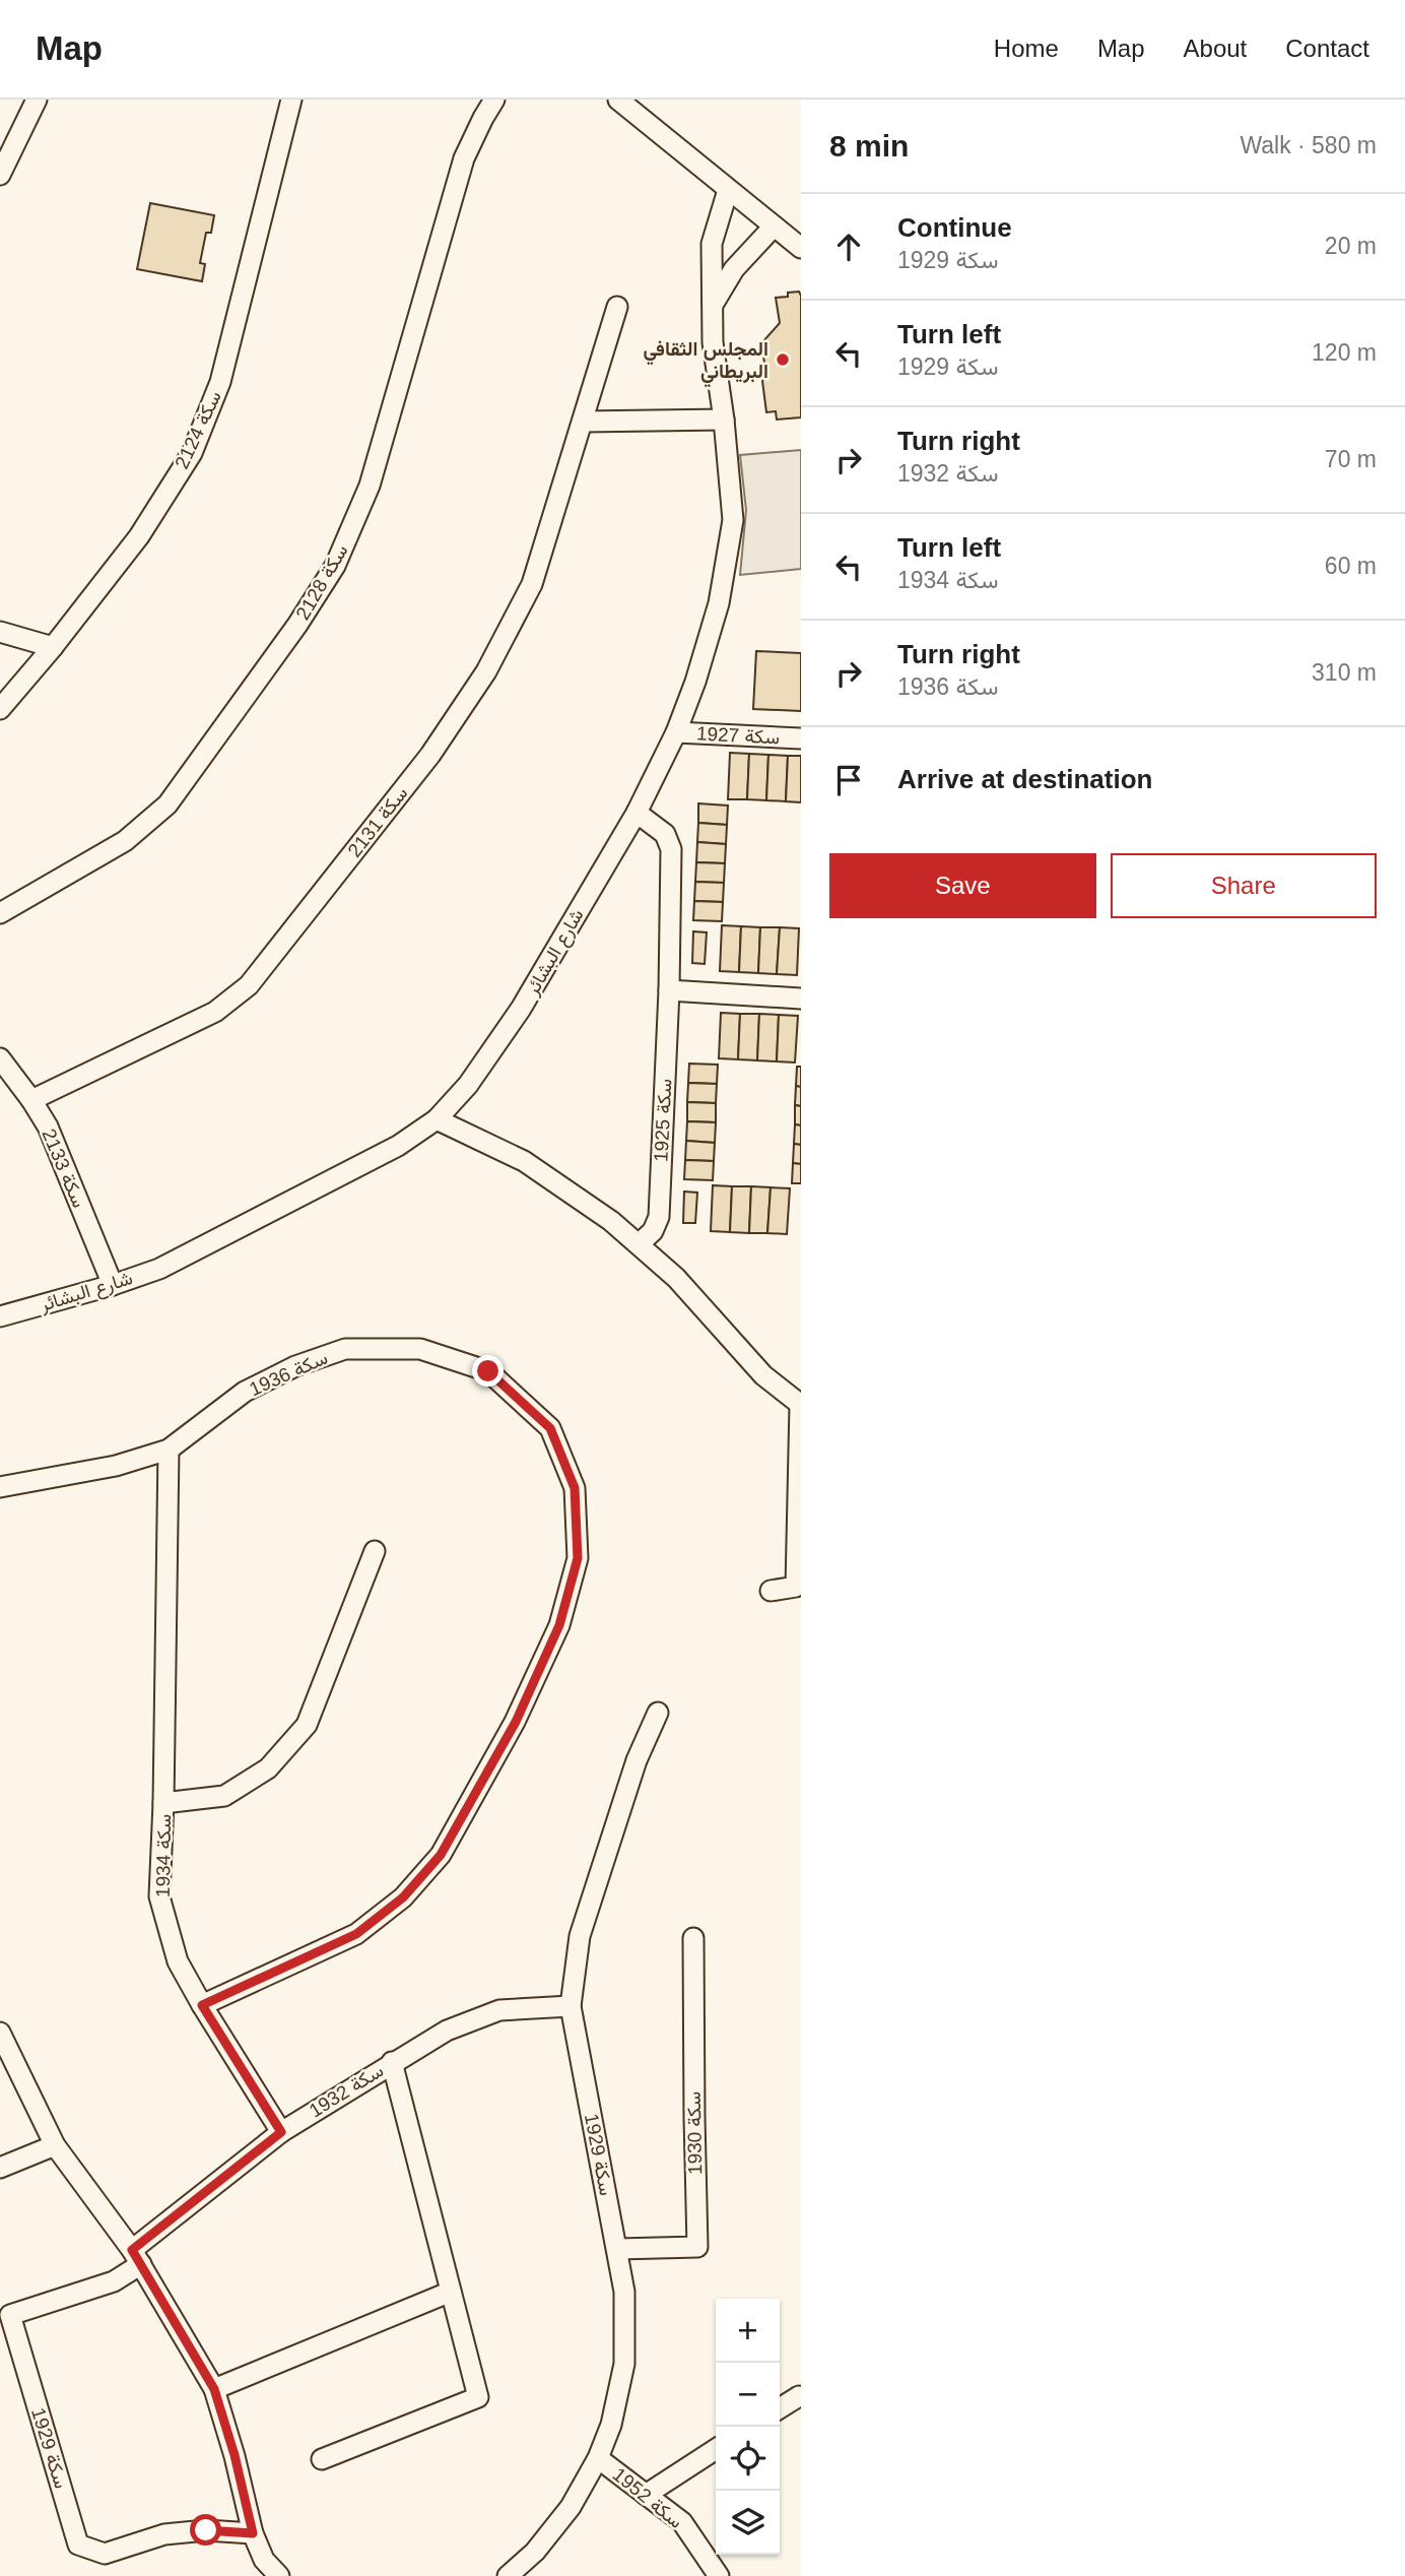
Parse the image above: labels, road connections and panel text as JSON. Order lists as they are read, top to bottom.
{
  "streets": {
    "street": [
      "سكة 2124",
      "سكة 2128",
      "سكة 1927",
      "سكة 2131",
      "شارع البشائر",
      "سكة 1925",
      "سكة 2133",
      "سكة 1936",
      "سكة 1934",
      "سكة 1932",
      "سكة 1930",
      "سكة 1929",
      "سكة 1952"
    ]
  },
  "crossings": [
    ["سكة 1927", "شارع البشائر"],
    ["سكة 2131", "سكة 2133"],
    ["شارع البشائر", "سكة 1925"],
    ["شارع البشائر", "سكة 2133"],
    ["سكة 1936", "سكة 1934"],
    ["سكة 1934", "سكة 1932"],
    ["سكة 1932", "سكة 1929"],
    ["سكة 1930", "سكة 1929"],
    ["سكة 1929", "سكة 1952"]
  ],
  "places": ["المجلس الثقافي البريطاني"],
  "page": {
    "header": "Map",
    "nav": [
      "Home",
      "Map",
      "About",
      "Contact"
    ],
    "heading": ["8 min", "Walk · 580 m"],
    "list": [
      ["Continue", "سكة 1929", "20 m"],
      ["Turn left", "سكة 1929", "120 m"],
      ["Turn right", "سكة 1932", "70 m"],
      ["Turn left", "سكة 1934", "60 m"],
      ["Turn right", "سكة 1936", "310 m"],
      "Arrive at destination"
    ],
    "buttons": ["Save", "Share"],
    "map_buttons": ["+", "−"]
  }
}
